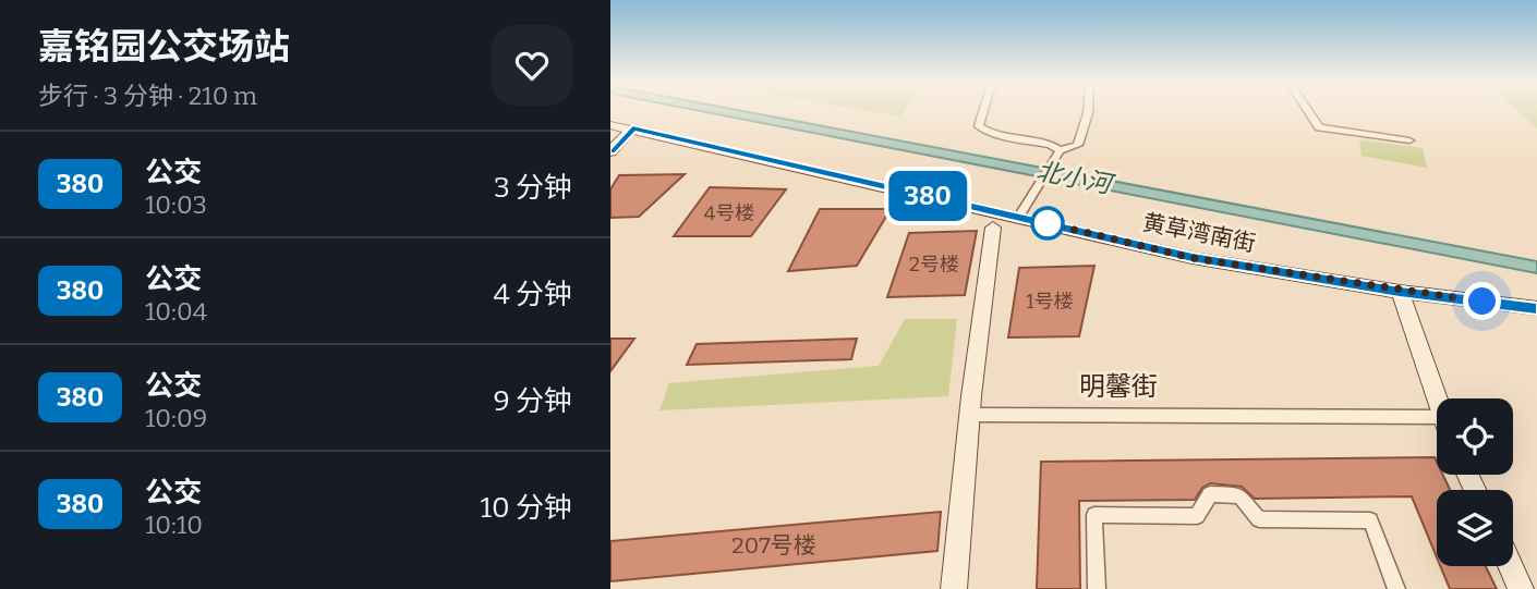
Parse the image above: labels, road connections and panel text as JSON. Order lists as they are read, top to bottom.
{
  "streets": {
    "street": ["黄草湾南街", "明馨街"]
  },
  "water": ["北小河"],
  "lines": ["bus line 380"],
  "house_numbers": [
    "4号楼",
    "2号楼",
    "1号楼",
    "207号楼"
  ],
  "page": {
    "heading": ["嘉铭园公交场站", "步行 · 3 分钟 · 210 m"],
    "on_map": "380",
    "list": [
      {
        "mark": "380",
        "name": "公交",
        "note": "10:03",
        "value": "3 分钟"
      },
      {
        "mark": "380",
        "name": "公交",
        "note": "10:04",
        "value": "4 分钟"
      },
      {
        "mark": "380",
        "name": "公交",
        "note": "10:09",
        "value": "9 分钟"
      },
      {
        "mark": "380",
        "name": "公交",
        "note": "10:10",
        "value": "10 分钟"
      }
    ]
  }
}
